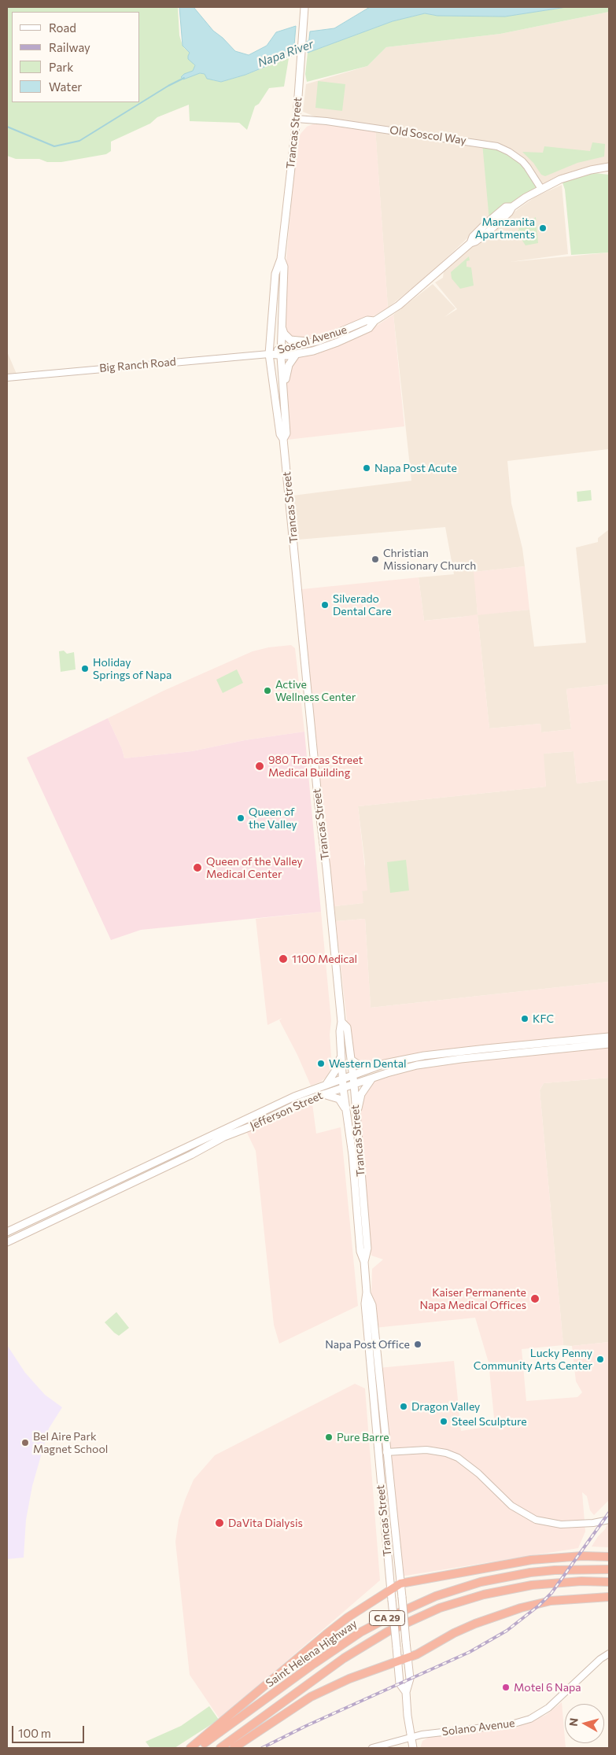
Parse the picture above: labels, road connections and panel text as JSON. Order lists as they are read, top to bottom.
{
  "streets": {
    "highway": ["CA 29", "Saint Helena Highway"],
    "main road": ["Trancas Street", "Soscol Avenue", "Jefferson Street"],
    "street": ["Old Soscol Way", "Big Ranch Road", "Solano Avenue"]
  },
  "crossings": [
    ["Trancas Street", "Old Soscol Way"],
    ["Trancas Street", "Soscol Avenue"],
    ["Trancas Street", "Big Ranch Road"],
    ["Trancas Street", "Jefferson Street"],
    ["Old Soscol Way", "Soscol Avenue"],
    ["Soscol Avenue", "Big Ranch Road"]
  ],
  "water": ["Napa River"],
  "places": [
    "Manzanita Apartments",
    "Napa Post Acute",
    "Christian Missionary Church",
    "Silverado Dental Care",
    "Holiday Springs of Napa",
    "Active Wellness Center",
    "980 Trancas Street Medical Building",
    "Queen of the Valley",
    "Queen of the Valley Medical Center",
    "1100 Medical",
    "KFC",
    "Western Dental",
    "Kaiser Permanente Napa Medical Offices",
    "Napa Post Office",
    "Lucky Penny Community Arts Center",
    "Dragon Valley",
    "Steel Sculpture",
    "Pure Barre",
    "Bel Aire Park Magnet School",
    "DaVita Dialysis",
    "Motel 6 Napa"
  ],
  "legend": [
    "Road",
    "Railway",
    "Park",
    "Water"
  ],
  "scale_bar": "100 m",
  "north": "left"
}
